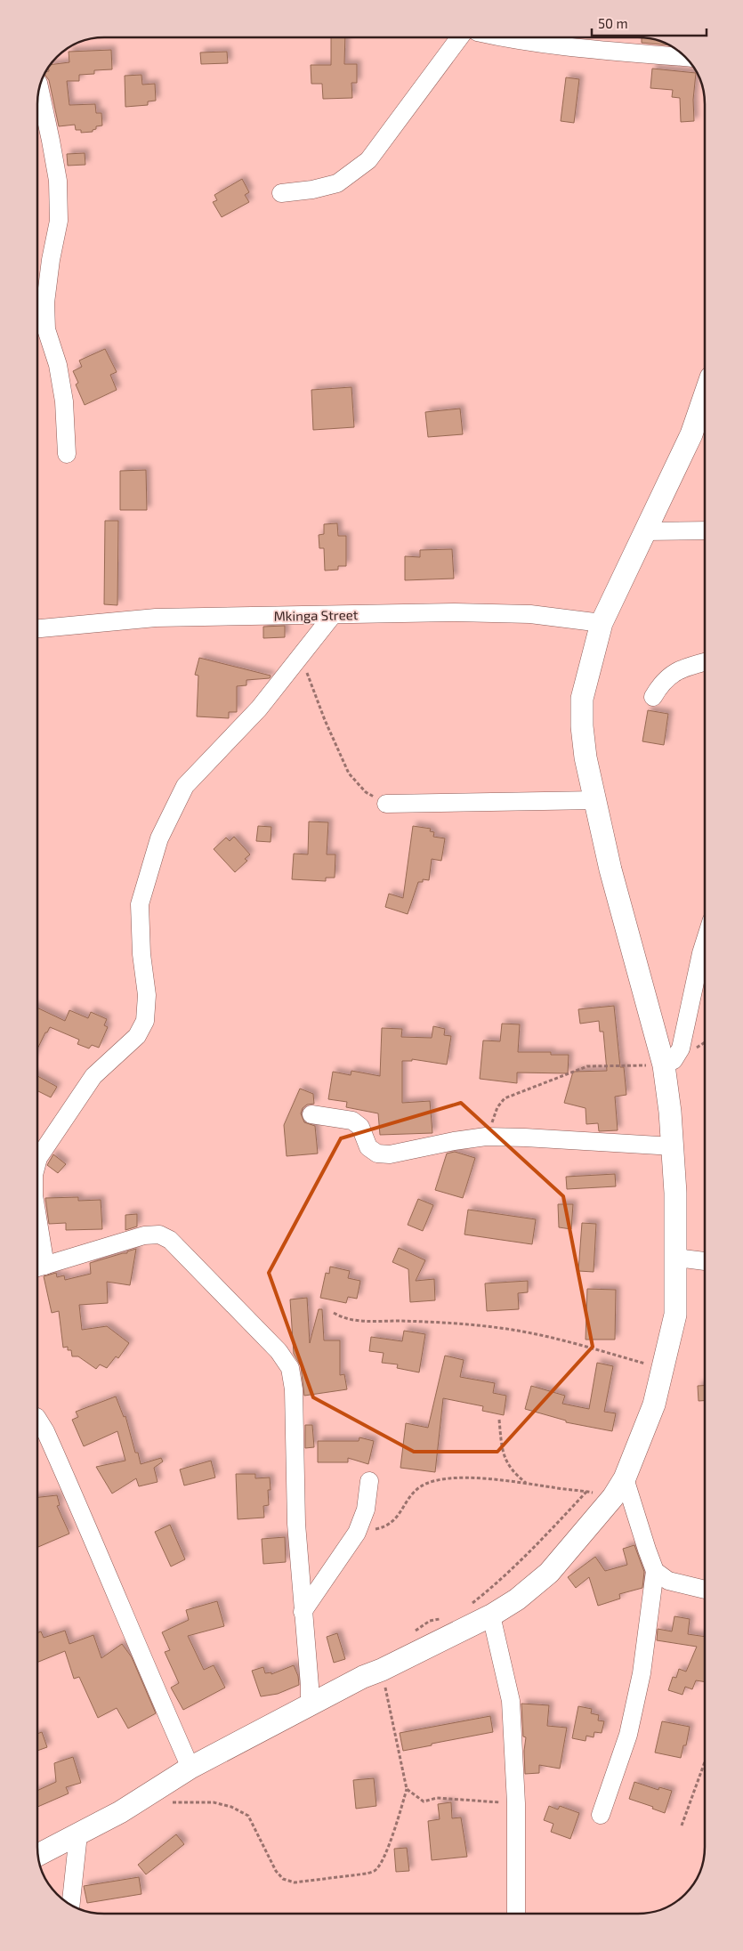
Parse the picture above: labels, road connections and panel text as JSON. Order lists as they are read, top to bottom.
{
  "streets": {
    "street": ["Mkinga Street"]
  },
  "scale_bar": "50 m"
}
